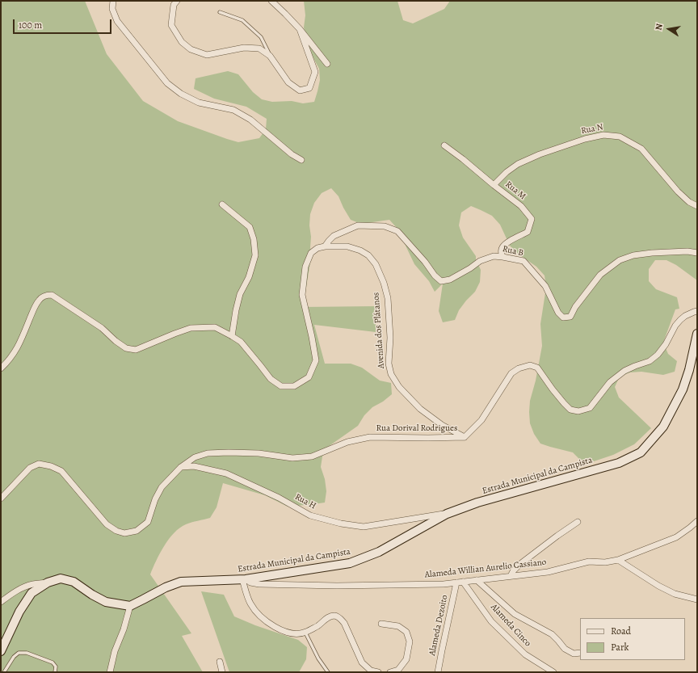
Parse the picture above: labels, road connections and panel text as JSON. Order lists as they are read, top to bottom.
{
  "streets": {
    "main road": ["Estrada Municipal da Campista"],
    "street": [
      "Rua N",
      "Rua M",
      "Rua B",
      "Avenida dos Plátanos",
      "Rua Dorival Rodrigues",
      "Rua H",
      "Alameda Willian Aurelio Cassiano",
      "Alameda Dezoito",
      "Alameda Cinco"
    ]
  },
  "crossings": [
    ["Rua N", "Rua M"],
    ["Rua M", "Rua B"],
    ["Rua B", "Avenida dos Plátanos"],
    ["Avenida dos Plátanos", "Rua Dorival Rodrigues"],
    ["Rua Dorival Rodrigues", "Rua H"],
    ["Estrada Municipal da Campista", "Rua H"],
    ["Estrada Municipal da Campista", "Alameda Willian Aurelio Cassiano"],
    ["Alameda Willian Aurelio Cassiano", "Alameda Dezoito"],
    ["Alameda Willian Aurelio Cassiano", "Alameda Cinco"],
    ["Alameda Dezoito", "Alameda Cinco"]
  ],
  "legend": ["Road", "Park"],
  "scale_bar": "100 m",
  "north": "left"
}
